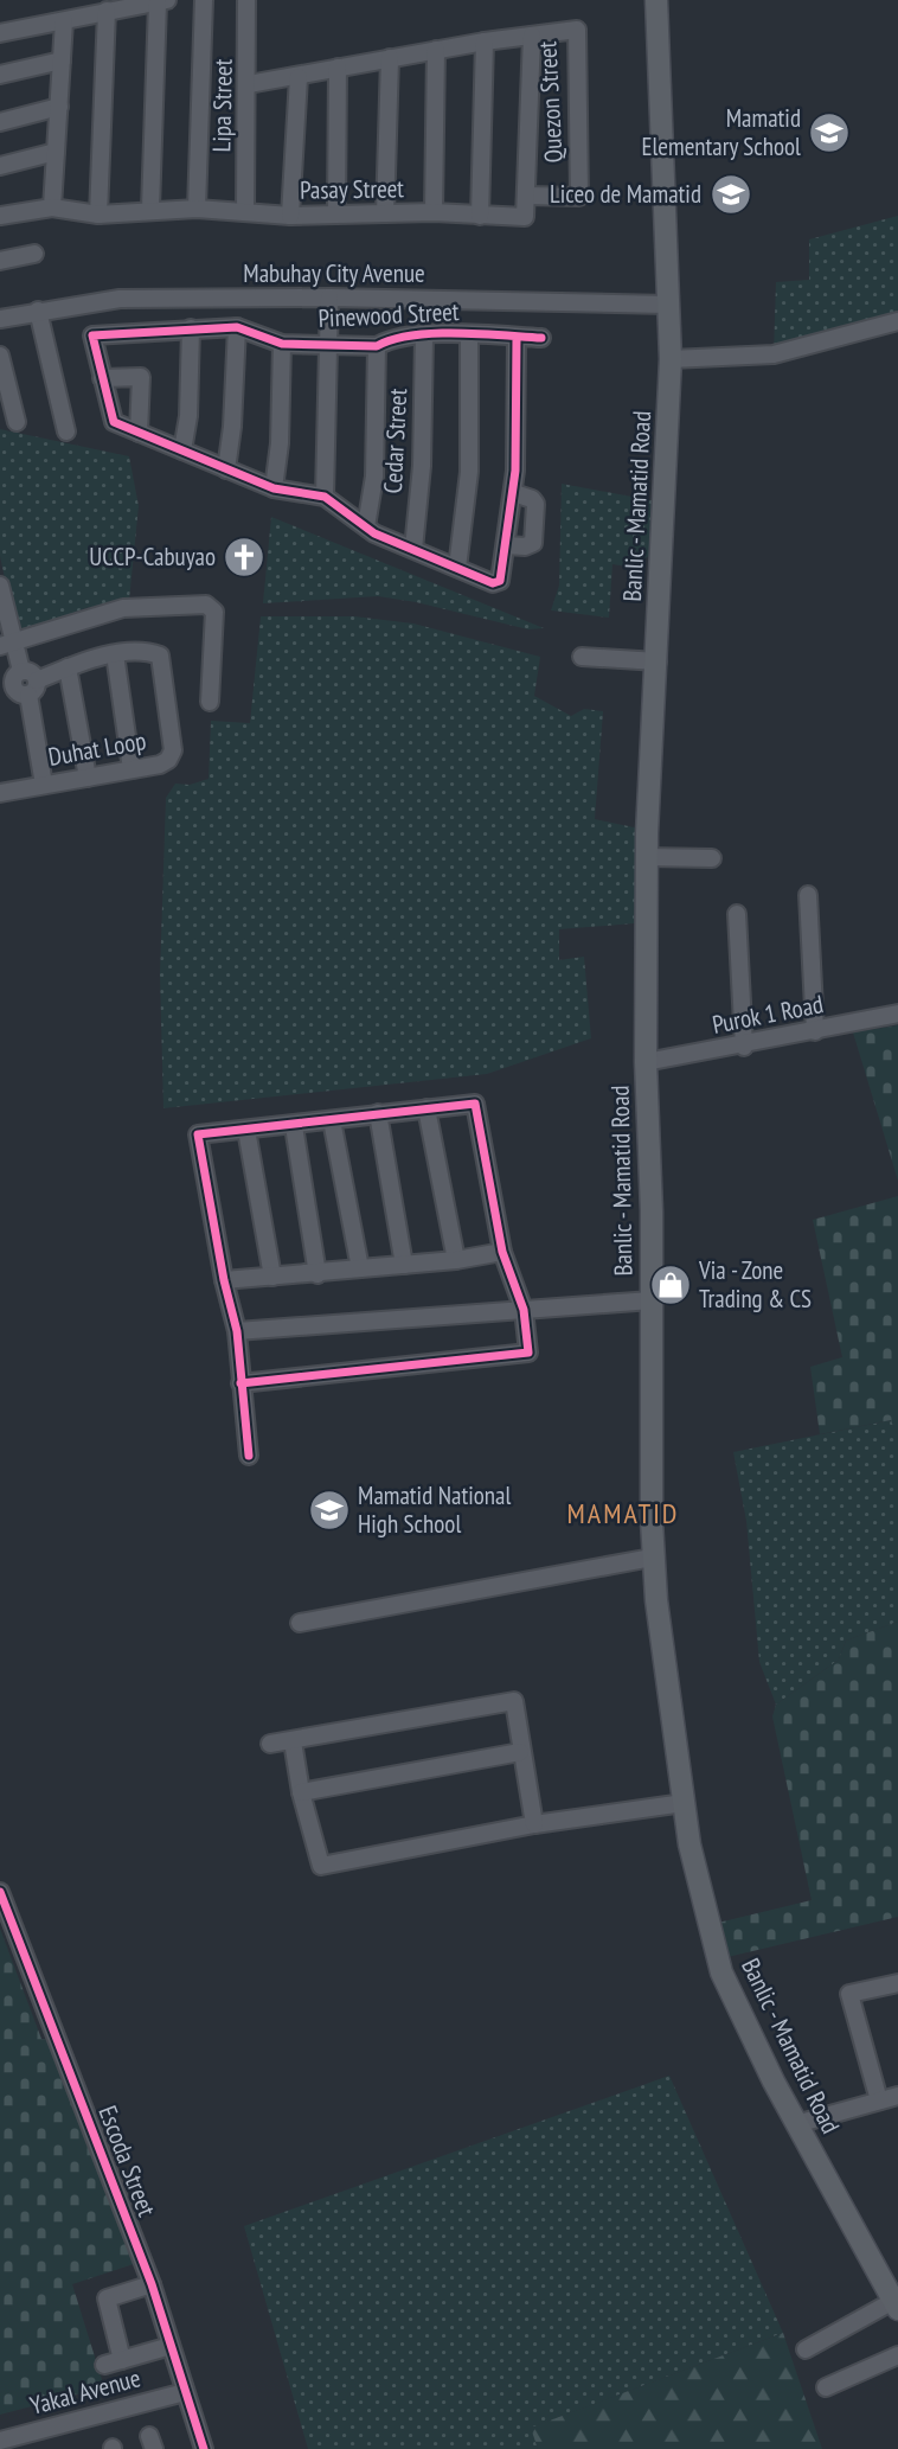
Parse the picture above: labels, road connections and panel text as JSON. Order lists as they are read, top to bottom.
{
  "streets": {
    "main road": ["Banlic - Mamatid Road"],
    "street": [
      "Quezon Street",
      "Lipa Street",
      "Pasay Street",
      "Mabuhay City Avenue",
      "Pinewood Street",
      "Cedar Street",
      "Duhat Loop",
      "Purok 1 Road",
      "Escoda Street",
      "Yakal Avenue"
    ]
  },
  "crossings": [
    ["Quezon Street", "Lipa Street"],
    ["Quezon Street", "Pasay Street"],
    ["Lipa Street", "Pasay Street"],
    ["Mabuhay City Avenue", "Banlic - Mamatid Road"],
    ["Pinewood Street", "Cedar Street"],
    ["Banlic - Mamatid Road", "Purok 1 Road"],
    ["Escoda Street", "Yakal Avenue"]
  ],
  "districts": ["MAMATID"],
  "places": {
    "school or university": ["Mamatid Elementary School", "Liceo de Mamatid", "Mamatid National High School"],
    "church": ["UCCP-Cabuyao"],
    "shop": ["Via - Zone Trading & CS"]
  }
}
